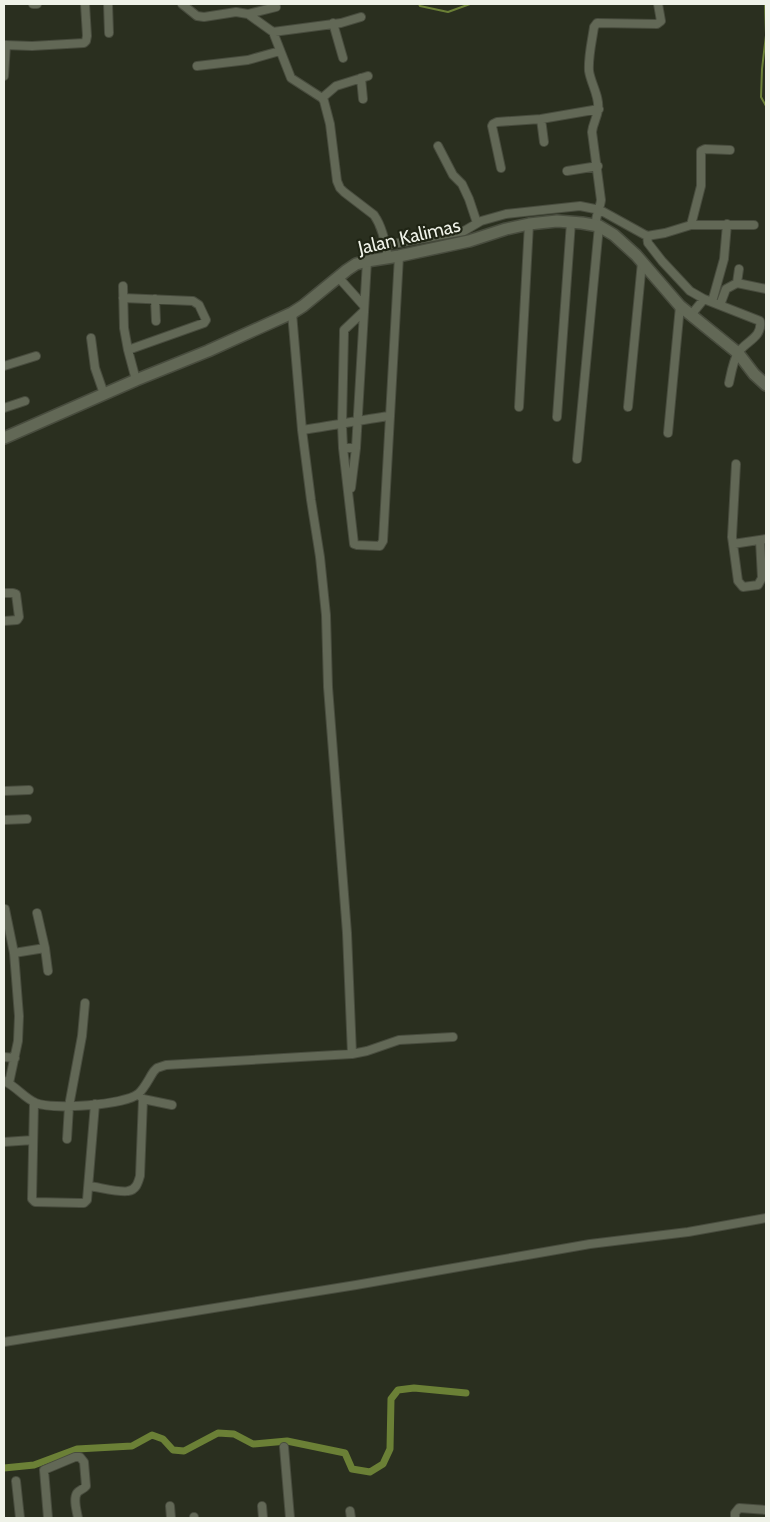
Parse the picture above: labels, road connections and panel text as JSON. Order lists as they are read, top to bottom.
{
  "streets": {
    "street": ["Jalan Kalimas"]
  }
}
